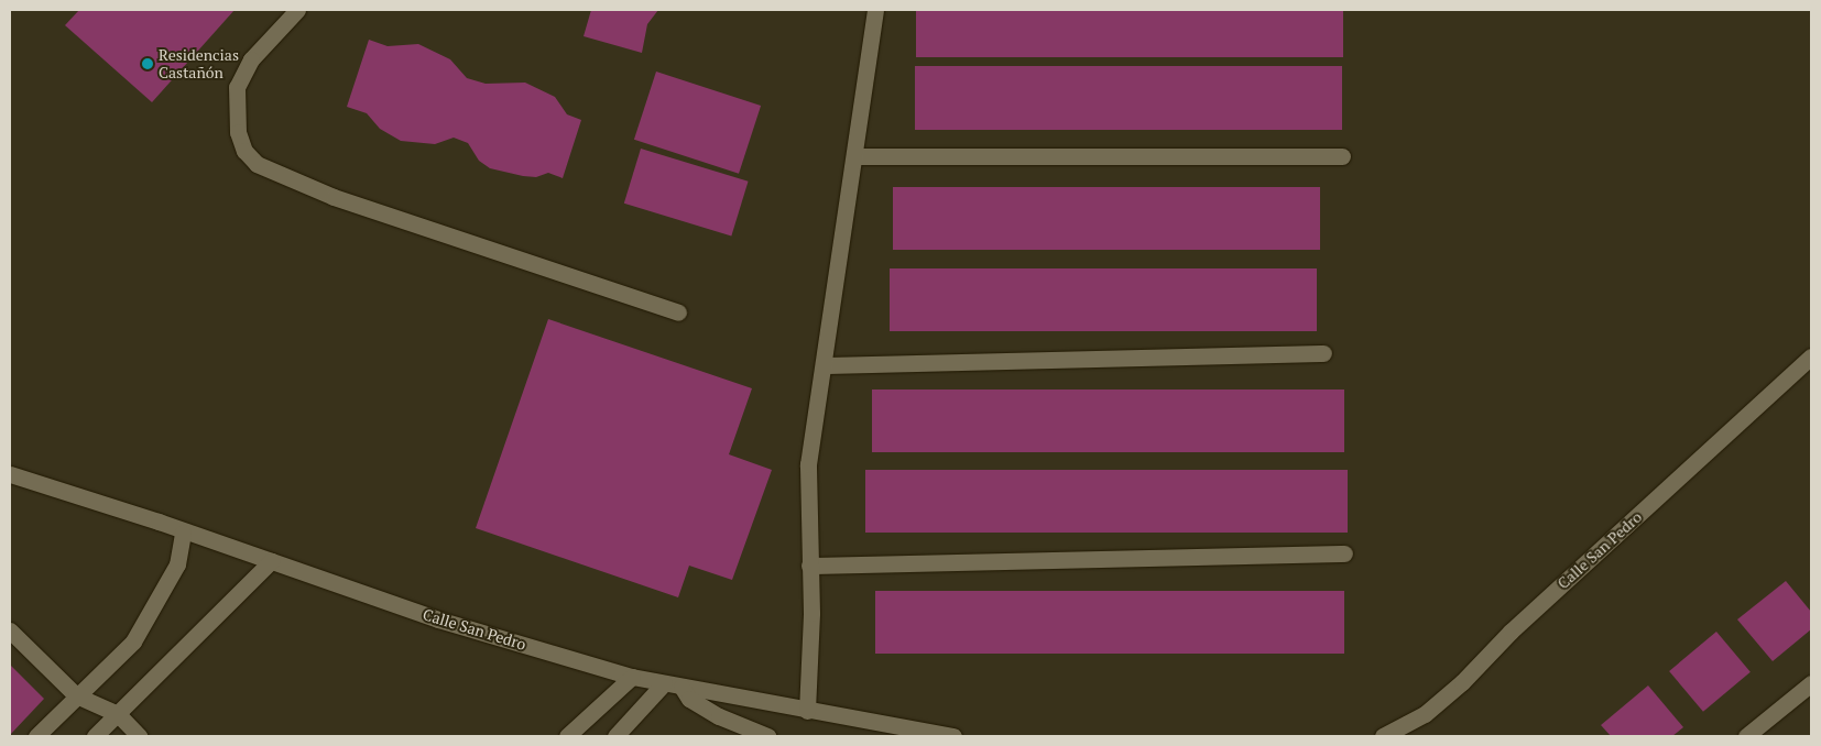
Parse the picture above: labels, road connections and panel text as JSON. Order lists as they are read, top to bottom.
{
  "streets": {
    "street": ["Calle San Pedro"]
  },
  "places": ["Residencias Castañón"]
}
